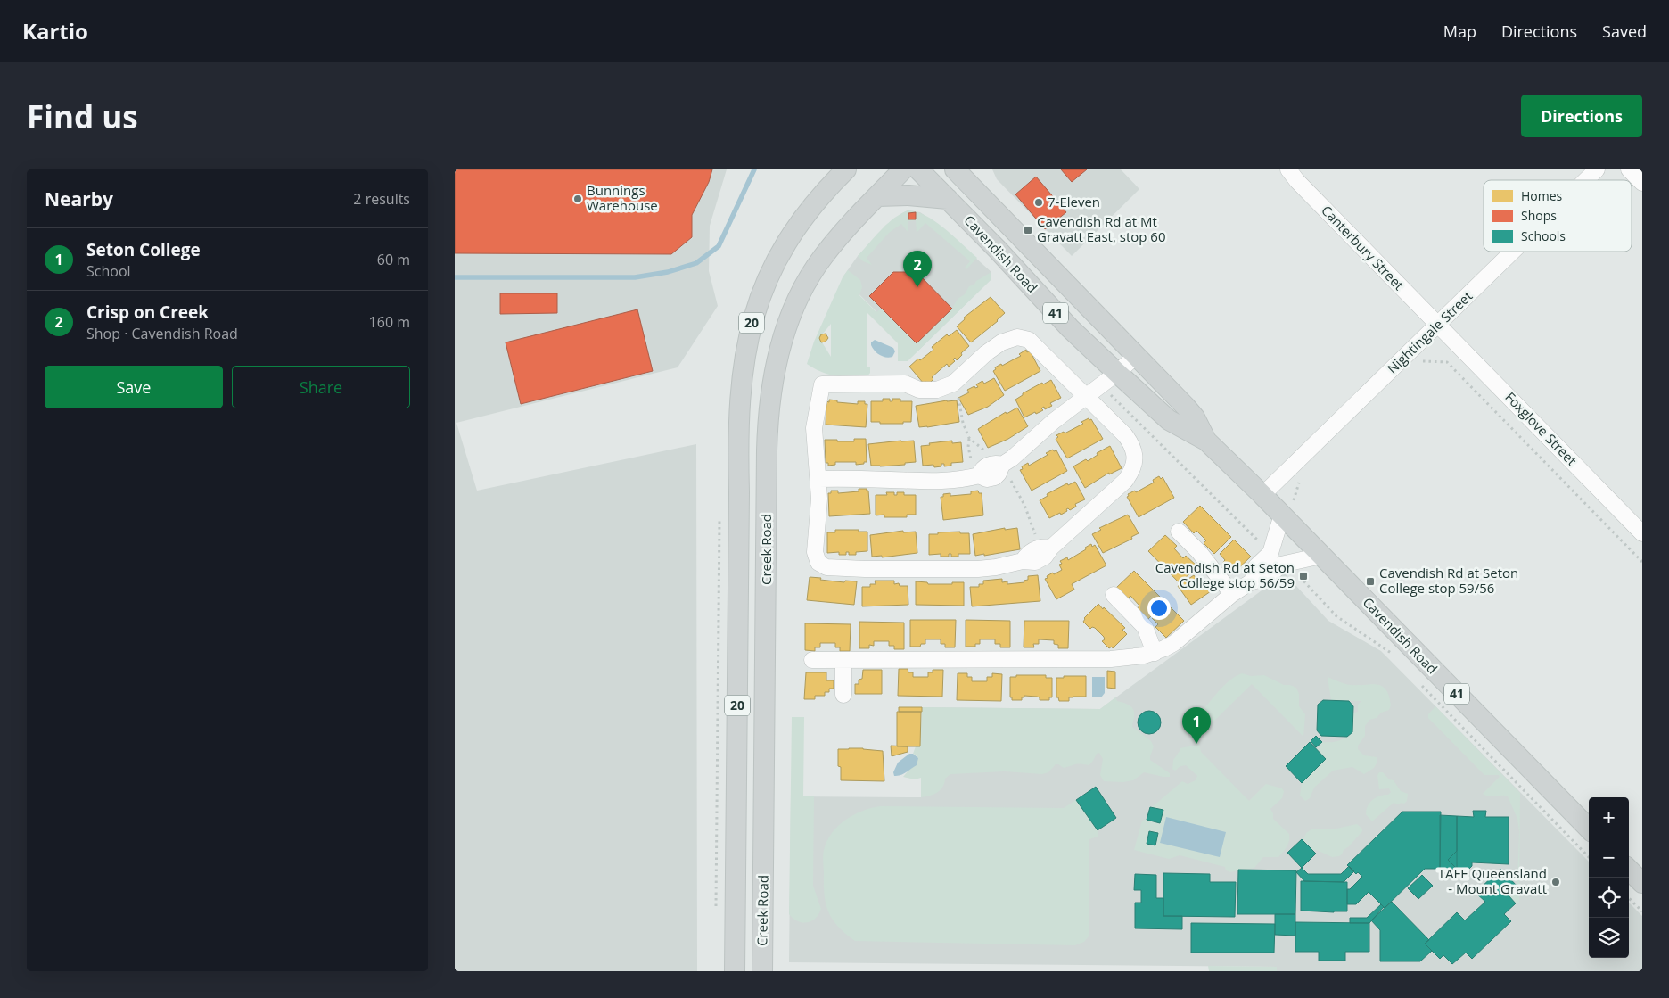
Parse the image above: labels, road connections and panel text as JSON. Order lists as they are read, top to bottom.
{
  "streets": {
    "main road": [
      "Cavendish Road",
      "41",
      "20",
      "Creek Road"
    ],
    "street": ["Canterbury Street", "Nightingale Street", "Foxglove Street"]
  },
  "crossings": [
    ["Canterbury Street", "Nightingale Street"],
    ["Canterbury Street", "Foxglove Street"],
    ["Cavendish Road", "Nightingale Street"],
    ["Nightingale Street", "Foxglove Street"]
  ],
  "places": {
    "other": ["Bunnings Warehouse", "7-Eleven", "TAFE Queensland - Mount Gravatt"],
    "transit": ["Cavendish Rd at Mt Gravatt East, stop 60", "Cavendish Rd at Seton College stop 56/59", "Cavendish Rd at Seton College stop 59/56"]
  },
  "legend": ["Homes", "Shops", "Schools"],
  "page": {
    "header": "Kartio",
    "nav": ["Map", "Directions", "Saved"],
    "buttons": [
      "Directions",
      ["Save", "Share"]
    ],
    "title": "Find us",
    "heading": ["Nearby", "2 results"],
    "list": [
      {
        "mark": "1",
        "name": "Seton College",
        "note": "School",
        "value": "60 m"
      },
      {
        "mark": "2",
        "name": "Crisp on Creek",
        "note": "Shop · Cavendish Road",
        "value": "160 m"
      }
    ],
    "pins": ["2", "1"],
    "map_buttons": ["+", "−"]
  }
}
